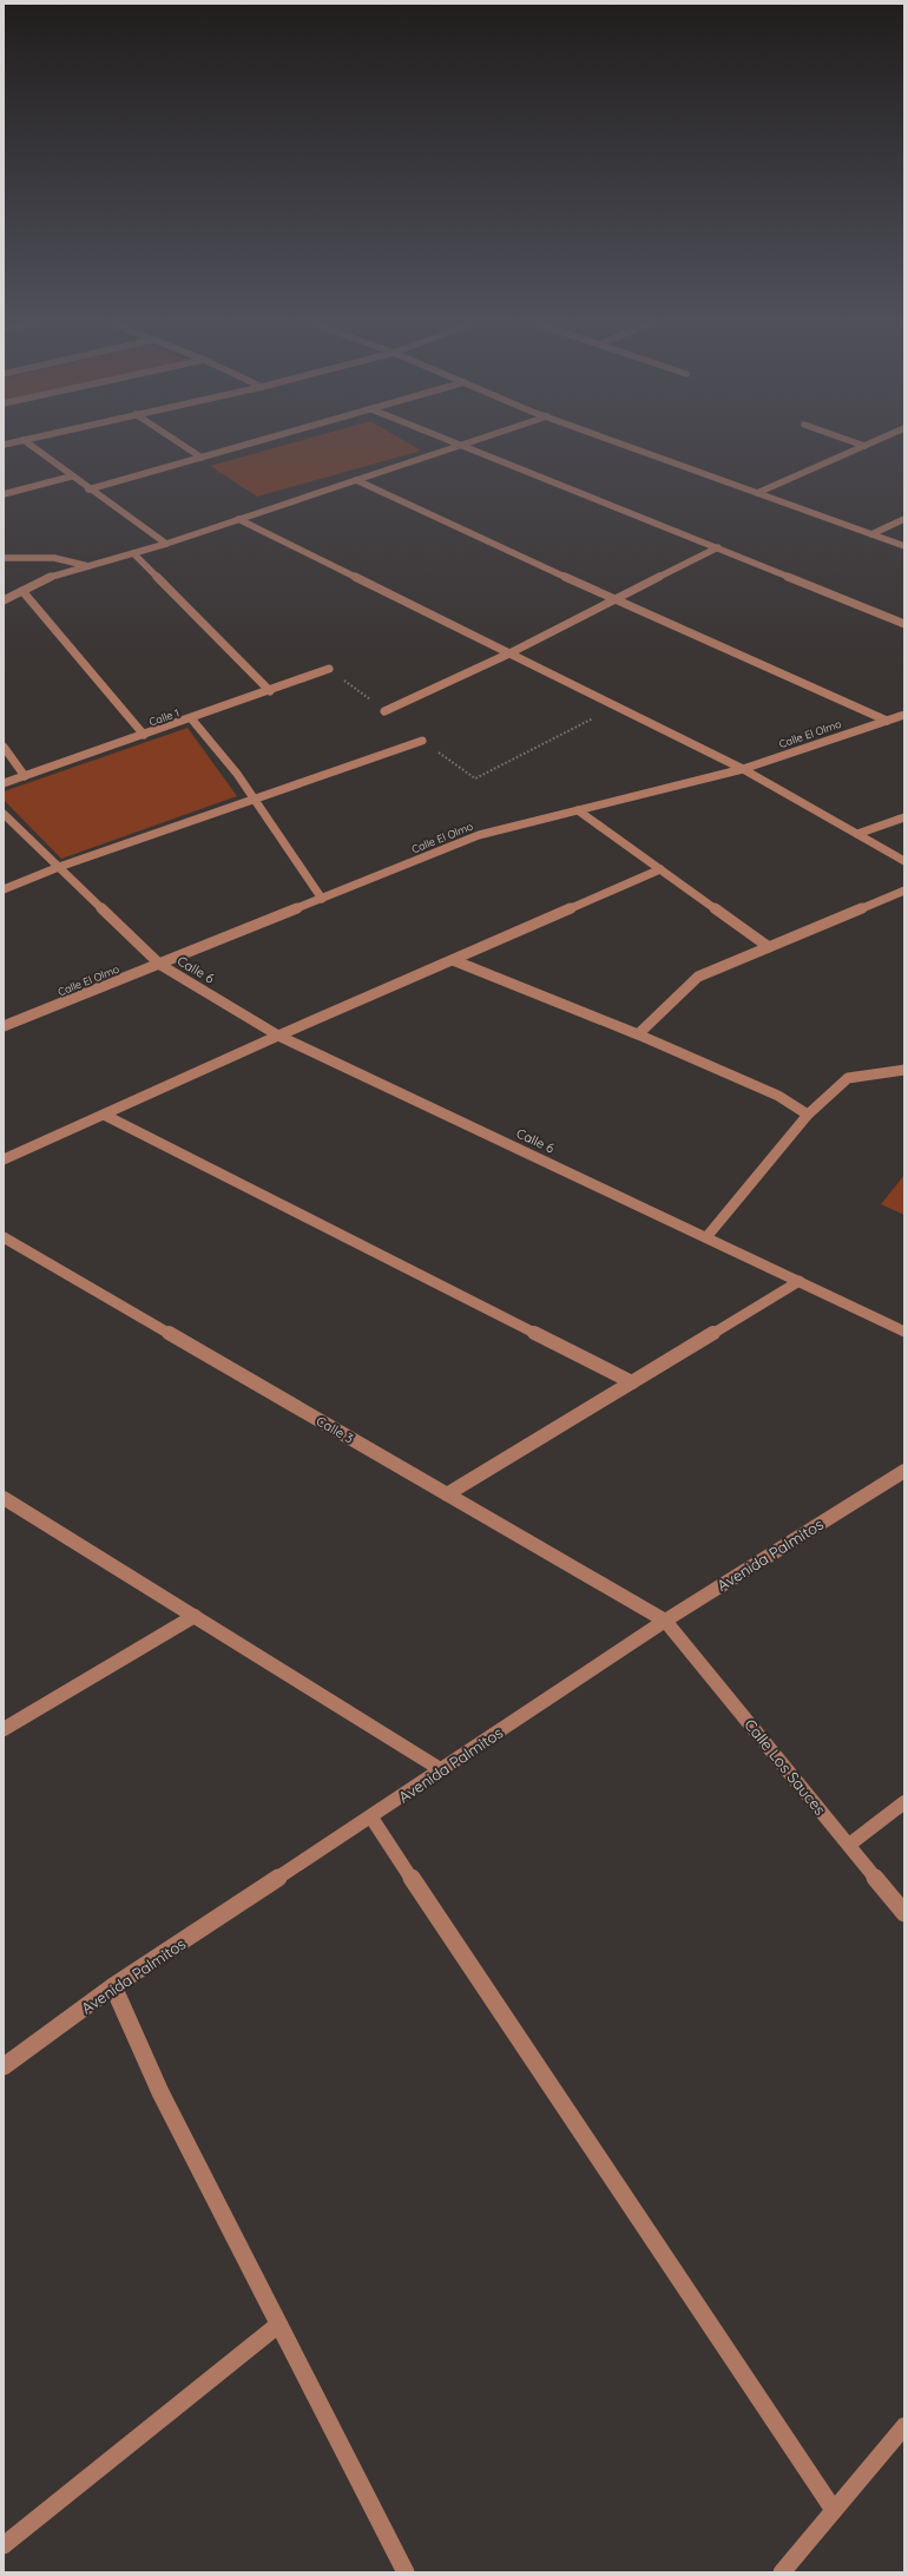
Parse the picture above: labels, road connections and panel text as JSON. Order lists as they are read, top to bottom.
{
  "streets": {
    "street": [
      "Calle 1",
      "Calle El Olmo",
      "Calle 6",
      "Calle 3",
      "Avenida Palmitos",
      "Calle Los Sauces"
    ]
  },
  "crossings": [
    ["Calle El Olmo", "Calle 6"],
    ["Calle 3", "Avenida Palmitos"],
    ["Calle 3", "Calle Los Sauces"],
    ["Avenida Palmitos", "Calle Los Sauces"]
  ]
}
